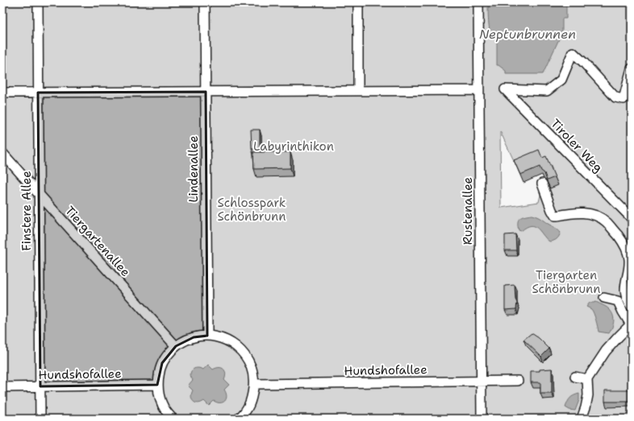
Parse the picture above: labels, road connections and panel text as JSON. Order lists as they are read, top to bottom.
{
  "streets": {
    "street": [
      "Tiroler Weg",
      "Lindenallee",
      "Finstere Allee",
      "Rustenallee",
      "Tiergartenallee",
      "Hundshofallee"
    ]
  },
  "crossings": [
    ["Finstere Allee", "Tiergartenallee"],
    ["Finstere Allee", "Hundshofallee"],
    ["Rustenallee", "Hundshofallee"]
  ],
  "water": ["Neptunbrunnen"],
  "parks": ["Labyrinthikon", "Schlosspark Schönbrunn", "Tiergarten Schönbrunn"]
}
